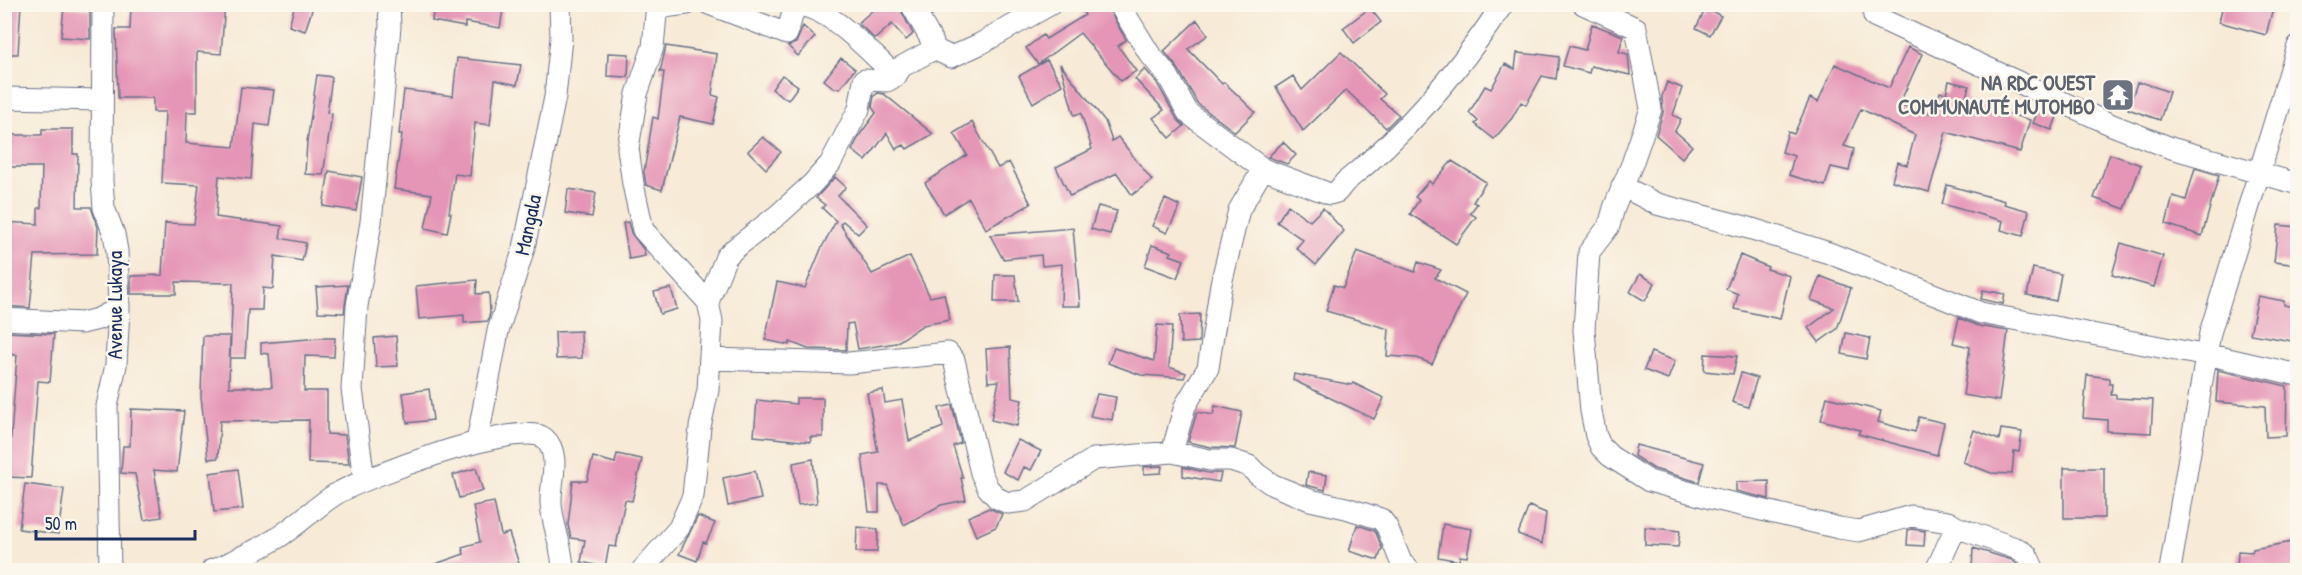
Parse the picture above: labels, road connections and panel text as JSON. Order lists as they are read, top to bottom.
{
  "streets": {
    "street": ["Mangala", "Avenue Lukaya"]
  },
  "places": {
    "temple": ["NA RDC OUEST COMMUNAUTÉ MUTOMBO"]
  },
  "scale_bar": "50 m"
}
